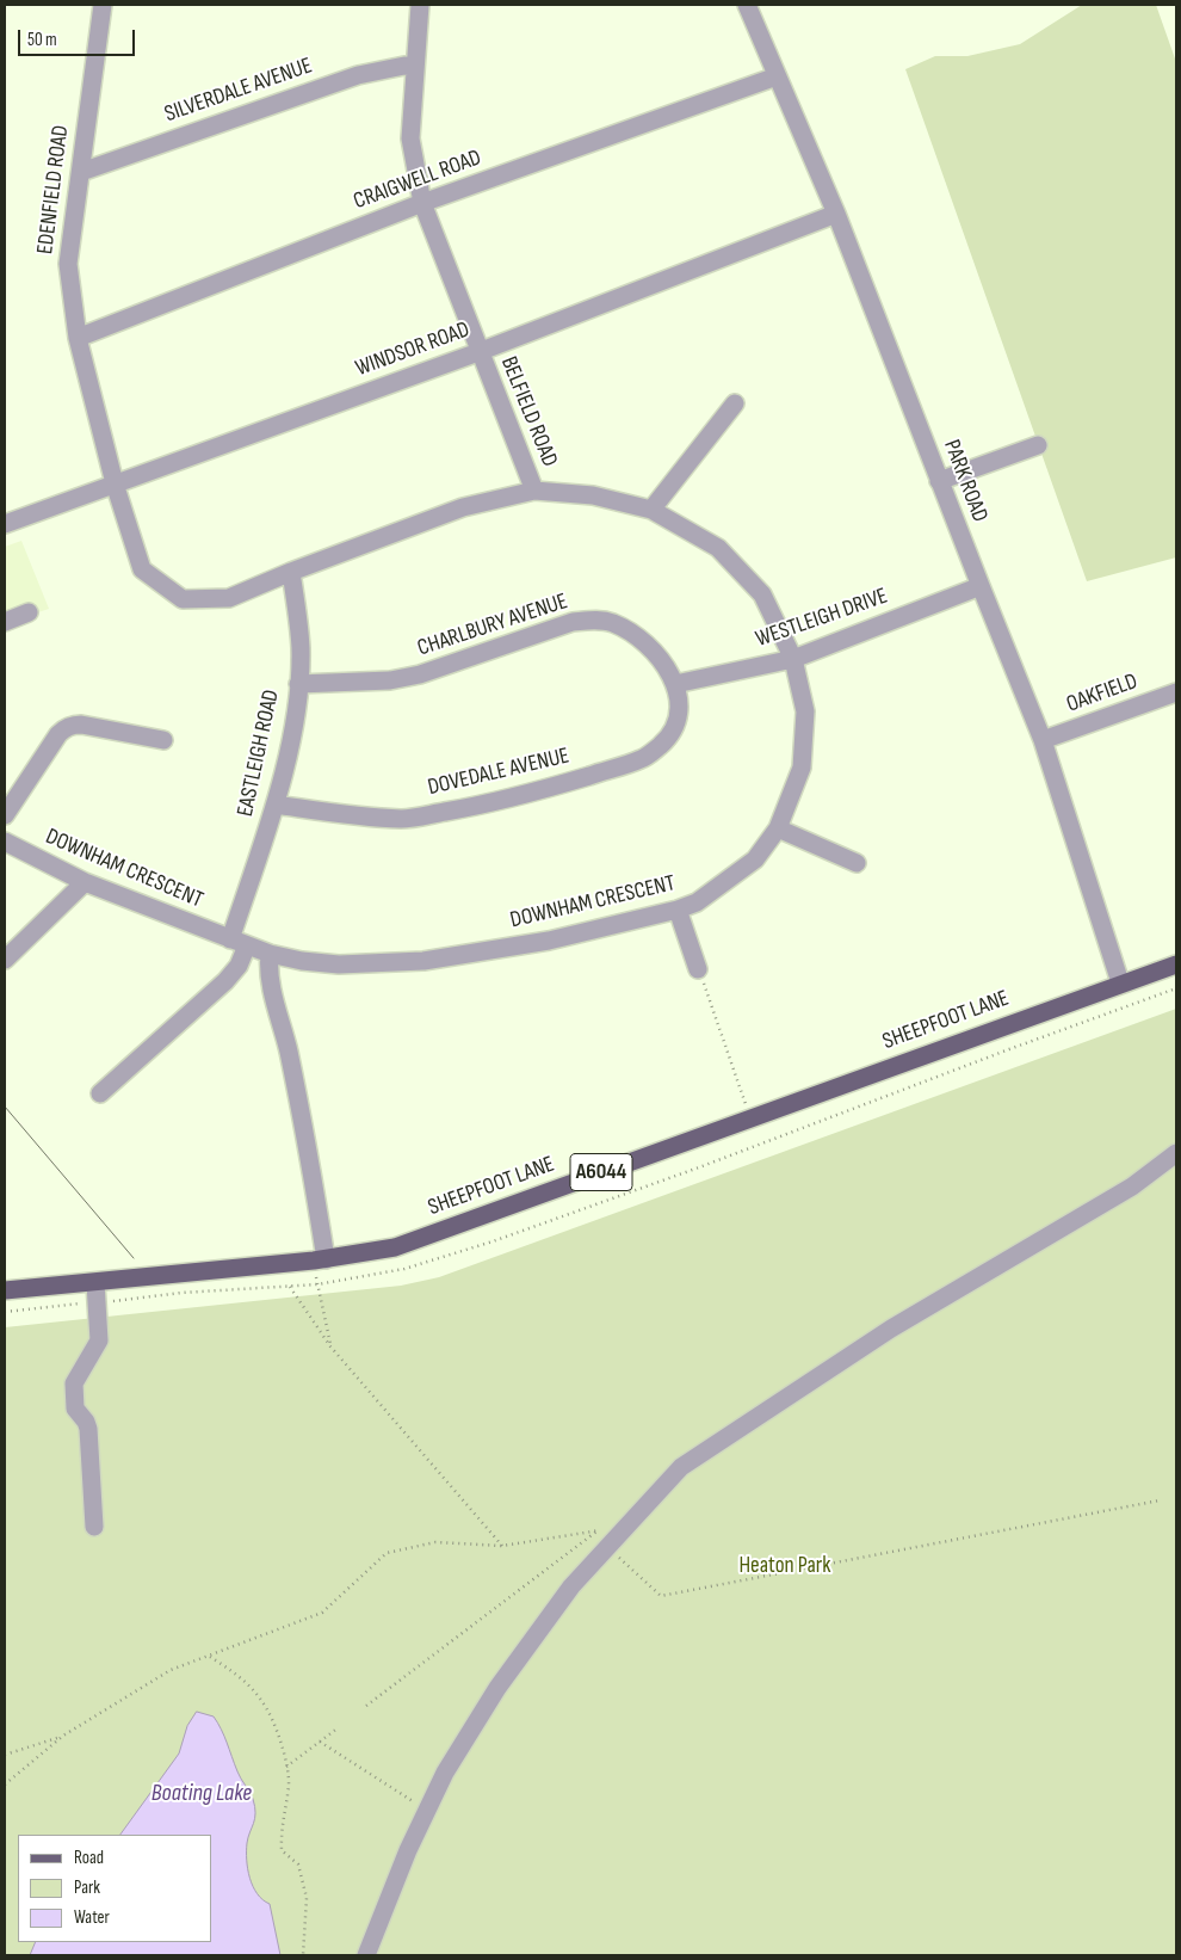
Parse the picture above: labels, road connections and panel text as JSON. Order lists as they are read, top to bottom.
{
  "streets": {
    "main road": ["SHEEPFOOT LANE", "A6044"],
    "street": [
      "SILVERDALE AVENUE",
      "CRAIGWELL ROAD",
      "EDENFIELD ROAD",
      "WINDSOR ROAD",
      "BELFIELD ROAD",
      "PARK ROAD",
      "WESTLEIGH DRIVE",
      "CHARLBURY AVENUE",
      "OAKFIELD",
      "EASTLEIGH ROAD",
      "DOVEDALE AVENUE",
      "DOWNHAM CRESCENT"
    ]
  },
  "crossings": [
    ["SILVERDALE AVENUE", "EDENFIELD ROAD"],
    ["SILVERDALE AVENUE", "BELFIELD ROAD"],
    ["CRAIGWELL ROAD", "EDENFIELD ROAD"],
    ["CRAIGWELL ROAD", "BELFIELD ROAD"],
    ["CRAIGWELL ROAD", "PARK ROAD"],
    ["EDENFIELD ROAD", "WINDSOR ROAD"],
    ["EDENFIELD ROAD", "DOWNHAM CRESCENT"],
    ["WINDSOR ROAD", "BELFIELD ROAD"],
    ["WINDSOR ROAD", "PARK ROAD"],
    ["WINDSOR ROAD", "DOWNHAM CRESCENT"],
    ["BELFIELD ROAD", "DOWNHAM CRESCENT"],
    ["PARK ROAD", "WESTLEIGH DRIVE"],
    ["PARK ROAD", "OAKFIELD"],
    ["PARK ROAD", "SHEEPFOOT LANE"],
    ["WESTLEIGH DRIVE", "CHARLBURY AVENUE"],
    ["WESTLEIGH DRIVE", "DOVEDALE AVENUE"],
    ["WESTLEIGH DRIVE", "DOWNHAM CRESCENT"],
    ["CHARLBURY AVENUE", "EASTLEIGH ROAD"],
    ["CHARLBURY AVENUE", "DOVEDALE AVENUE"],
    ["EASTLEIGH ROAD", "DOVEDALE AVENUE"],
    ["EASTLEIGH ROAD", "DOWNHAM CRESCENT"]
  ],
  "water": ["Boating Lake"],
  "parks": ["Heaton Park"],
  "legend": ["Road", "Park", "Water"],
  "scale_bar": "50 m"
}
